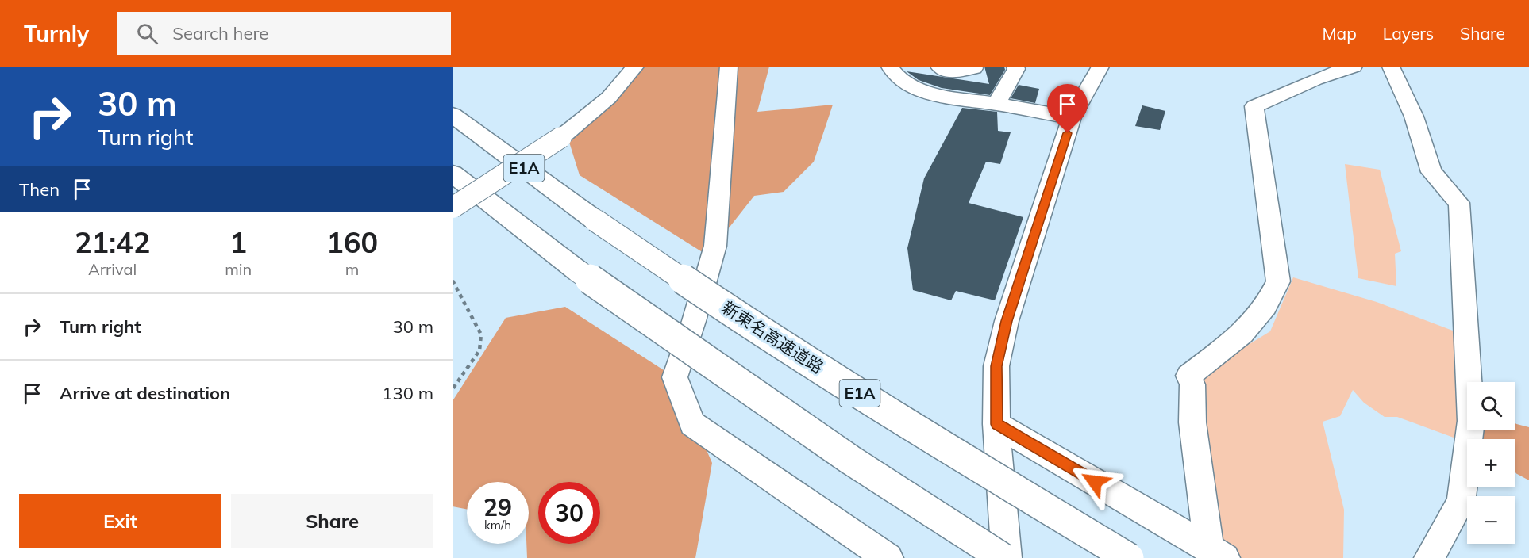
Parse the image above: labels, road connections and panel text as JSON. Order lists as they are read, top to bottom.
{
  "streets": {
    "highway": ["E1A", "新東名高速道路"]
  },
  "page": {
    "header": "Turnly",
    "search": "Search here",
    "nav": ["Map", "Layers", "Share"],
    "turn": ["30 m", "Turn right"],
    "then": "Then",
    "eta": [
      "21:42",
      "Arrival",
      "1",
      "min",
      "160",
      "m"
    ],
    "list": [
      {
        "name": "Turn right",
        "value": "30 m"
      },
      {
        "name": "Arrive at destination",
        "value": "130 m"
      }
    ],
    "map_buttons": ["+", "−"],
    "speed": "29 km/h",
    "limit": "30",
    "buttons": ["Exit", "Share"]
  }
}
